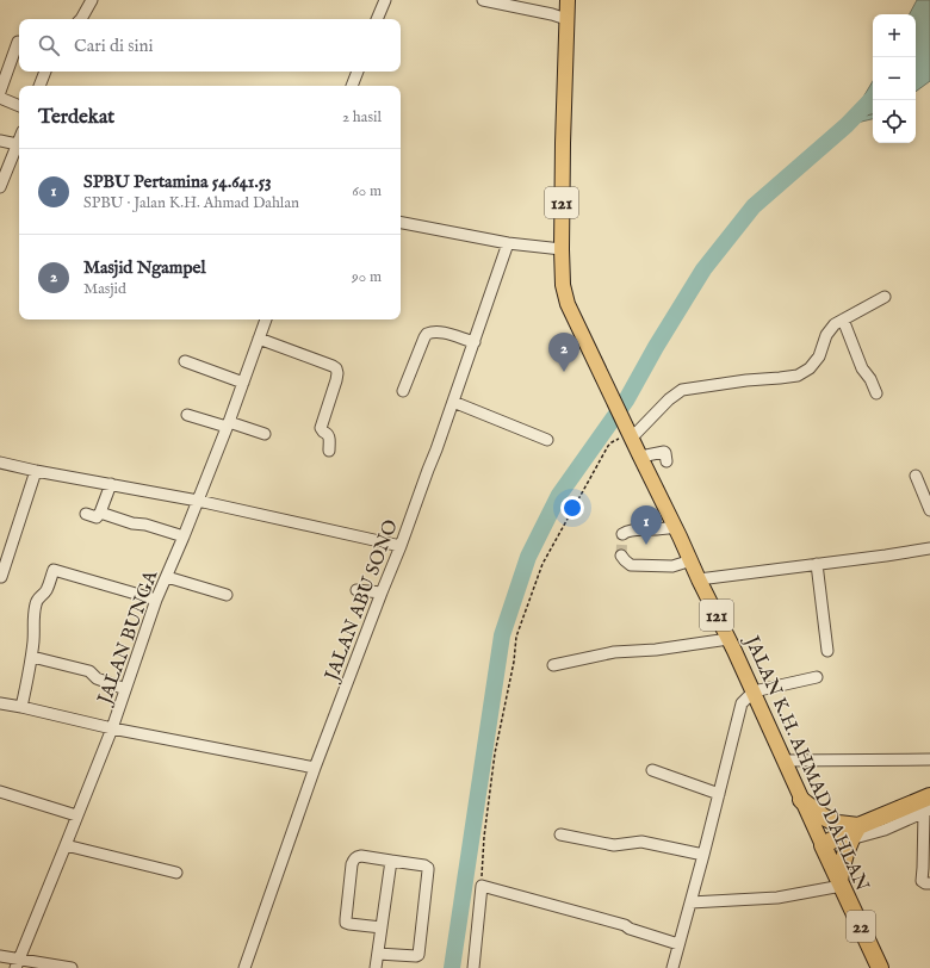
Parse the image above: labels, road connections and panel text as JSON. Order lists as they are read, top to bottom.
{
  "streets": {
    "highway": ["JALAN K.H. AHMAD DAHLAN", "22"],
    "main road": ["121"],
    "street": ["JALAN ABU SONO", "JALAN BUNGA"]
  },
  "crossings": [
    ["121", "JALAN K.H. AHMAD DAHLAN"]
  ],
  "page": {
    "map_buttons": ["+", "−"],
    "search": "Cari di sini",
    "heading": ["Terdekat", "2 hasil"],
    "list": [
      {
        "mark": "1",
        "name": "SPBU Pertamina 54.641.53",
        "note": "SPBU · Jalan K.H. Ahmad Dahlan",
        "value": "60 m"
      },
      {
        "mark": "2",
        "name": "Masjid Ngampel",
        "note": "Masjid",
        "value": "90 m"
      }
    ],
    "pins": ["2", "1"]
  }
}
